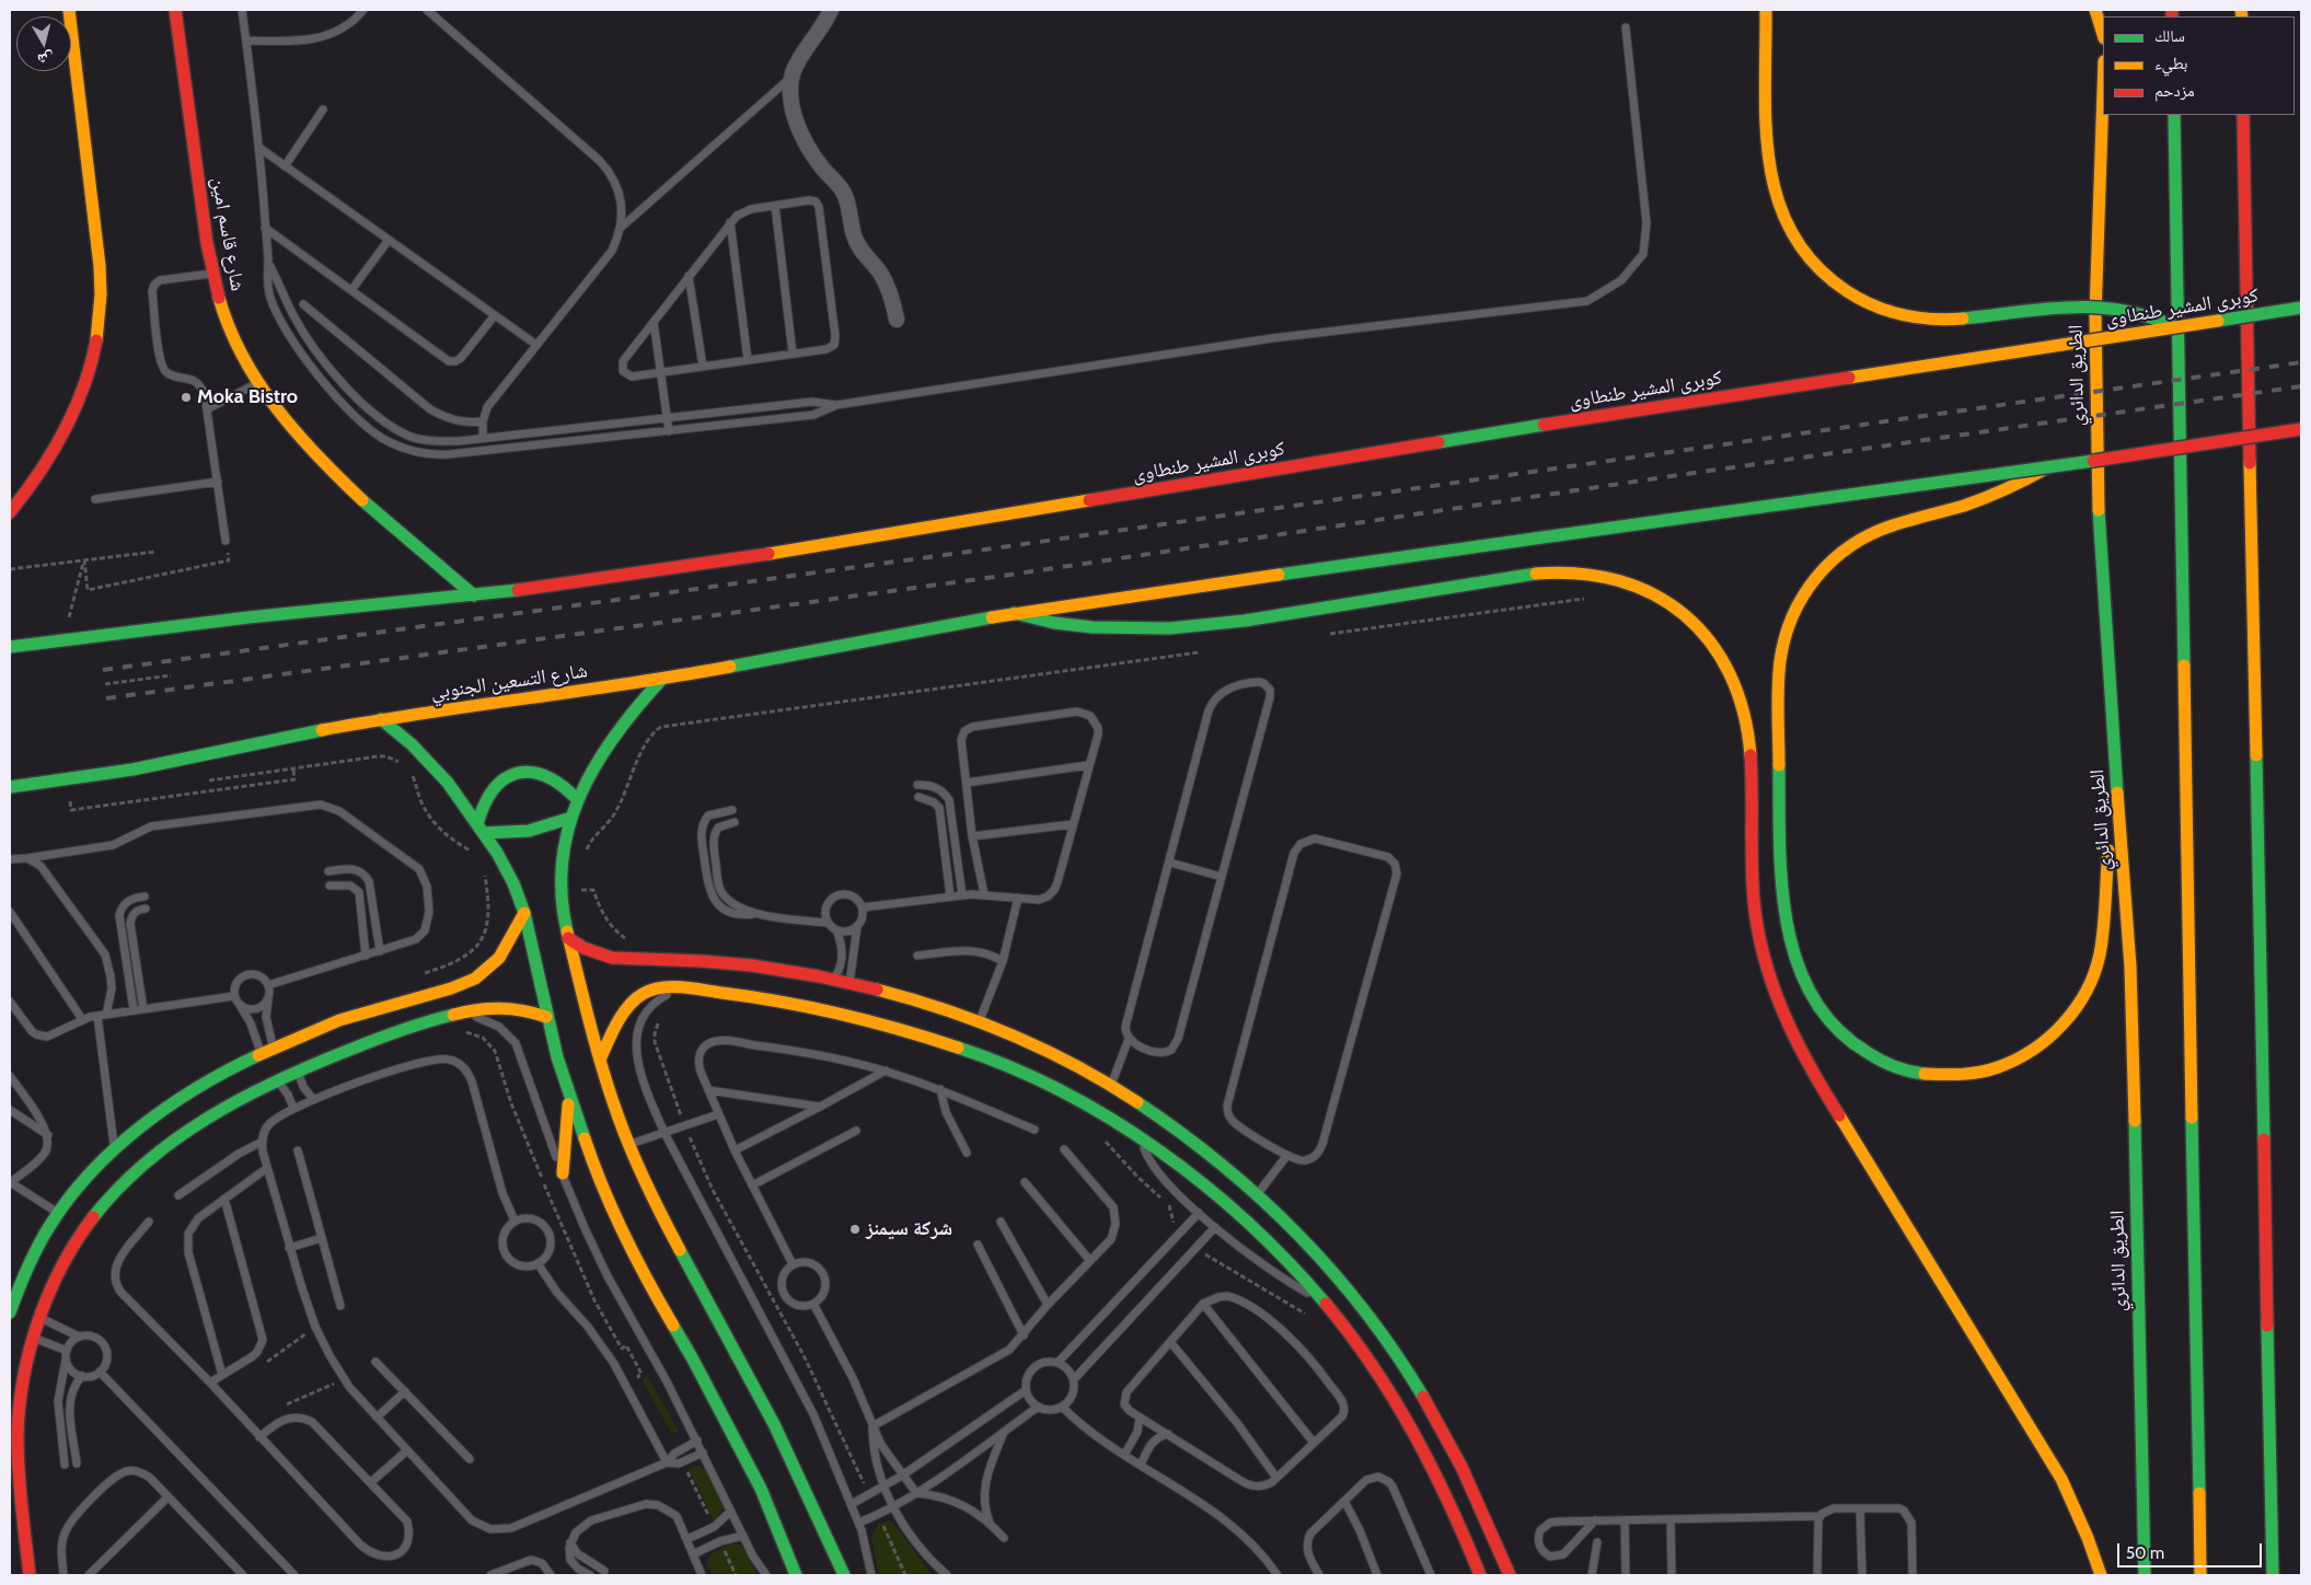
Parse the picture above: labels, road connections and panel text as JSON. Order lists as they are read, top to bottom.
{
  "streets": {
    "main road": [
      "شارع قاسم امين",
      "كوبرى المشير طنطاوى",
      "الطريق الدائري",
      "شارع التسعين الجنوبي"
    ]
  },
  "crossings": [
    ["شارع قاسم امين", "كوبرى المشير طنطاوى"]
  ],
  "places": ["Moka Bistro", "شركة سيمنز"],
  "legend": ["سالك", "بطيء", "مزدحم"],
  "scale_bar": "50 m",
  "north": "bottom"
}
